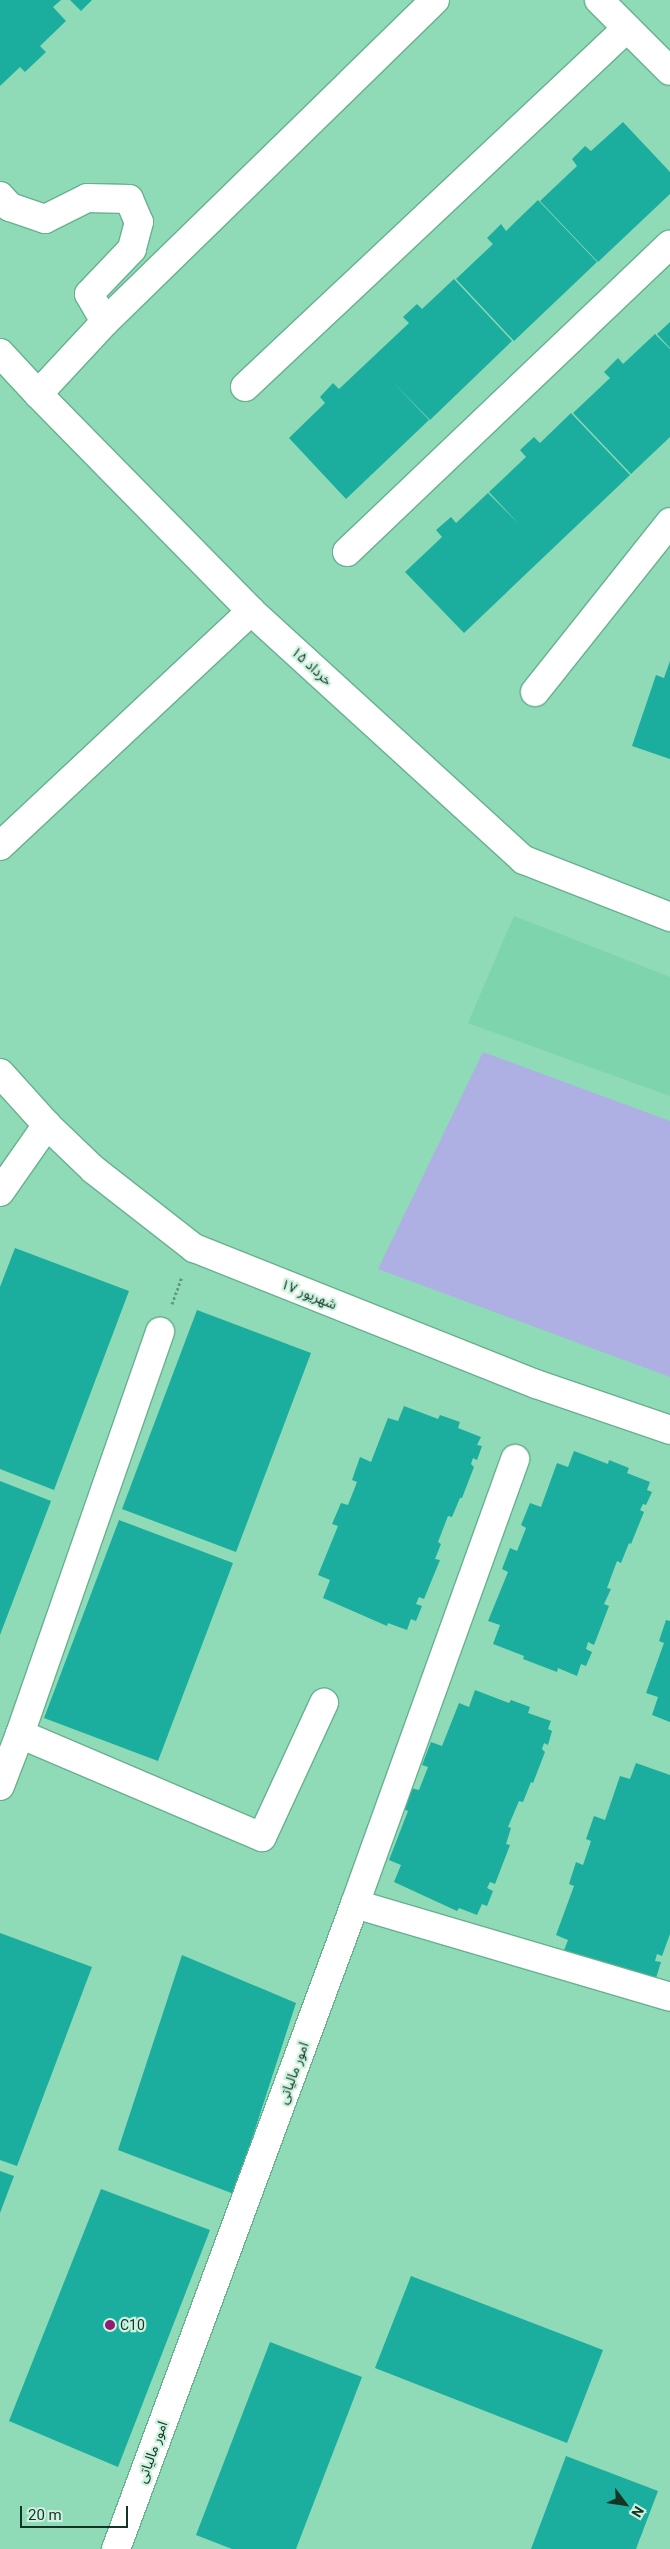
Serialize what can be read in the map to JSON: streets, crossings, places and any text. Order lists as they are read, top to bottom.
{
  "streets": {
    "street": ["۱۵ خرداد", "۱۷ شهریور", "امور مالیاتی"]
  },
  "places": ["C10"],
  "scale_bar": "20 m",
  "north": "bottom right"
}
